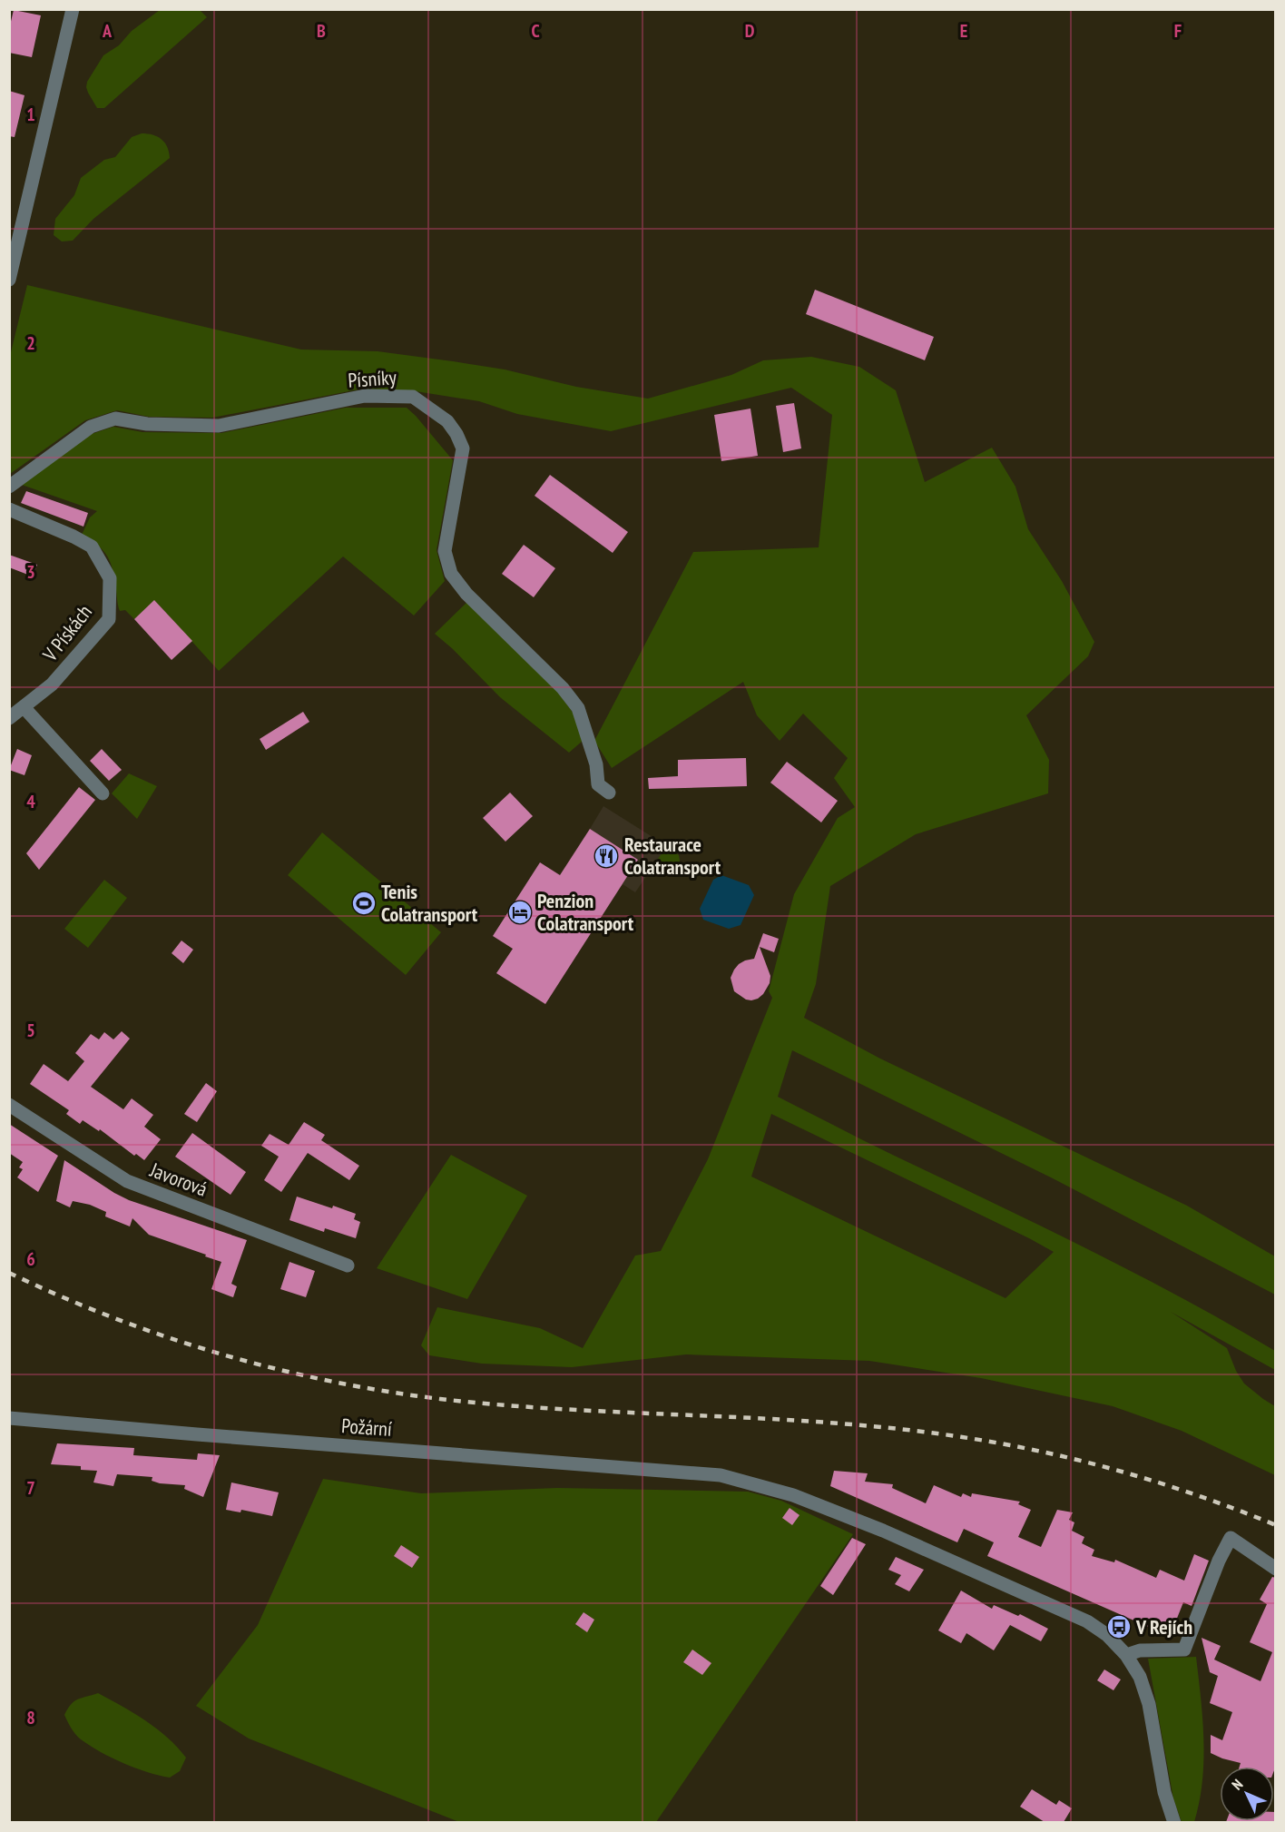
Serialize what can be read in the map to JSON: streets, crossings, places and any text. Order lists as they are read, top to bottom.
{
  "streets": {
    "street": [
      "Písníky",
      "V Pískách",
      "Javorová",
      "Požární"
    ]
  },
  "places": {
    "restaurant": ["Restaurace Colatransport"],
    "sports": ["Tenis Colatransport"],
    "hotel": ["Penzion Colatransport"],
    "bus stop": ["V Rejích"]
  },
  "north": "top left",
  "grid": {
    "columns": [
      "A",
      "B",
      "C",
      "D",
      "E",
      "F"
    ],
    "rows": [
      "1",
      "2",
      "3",
      "4",
      "5",
      "6",
      "7",
      "8"
    ]
  }
}
